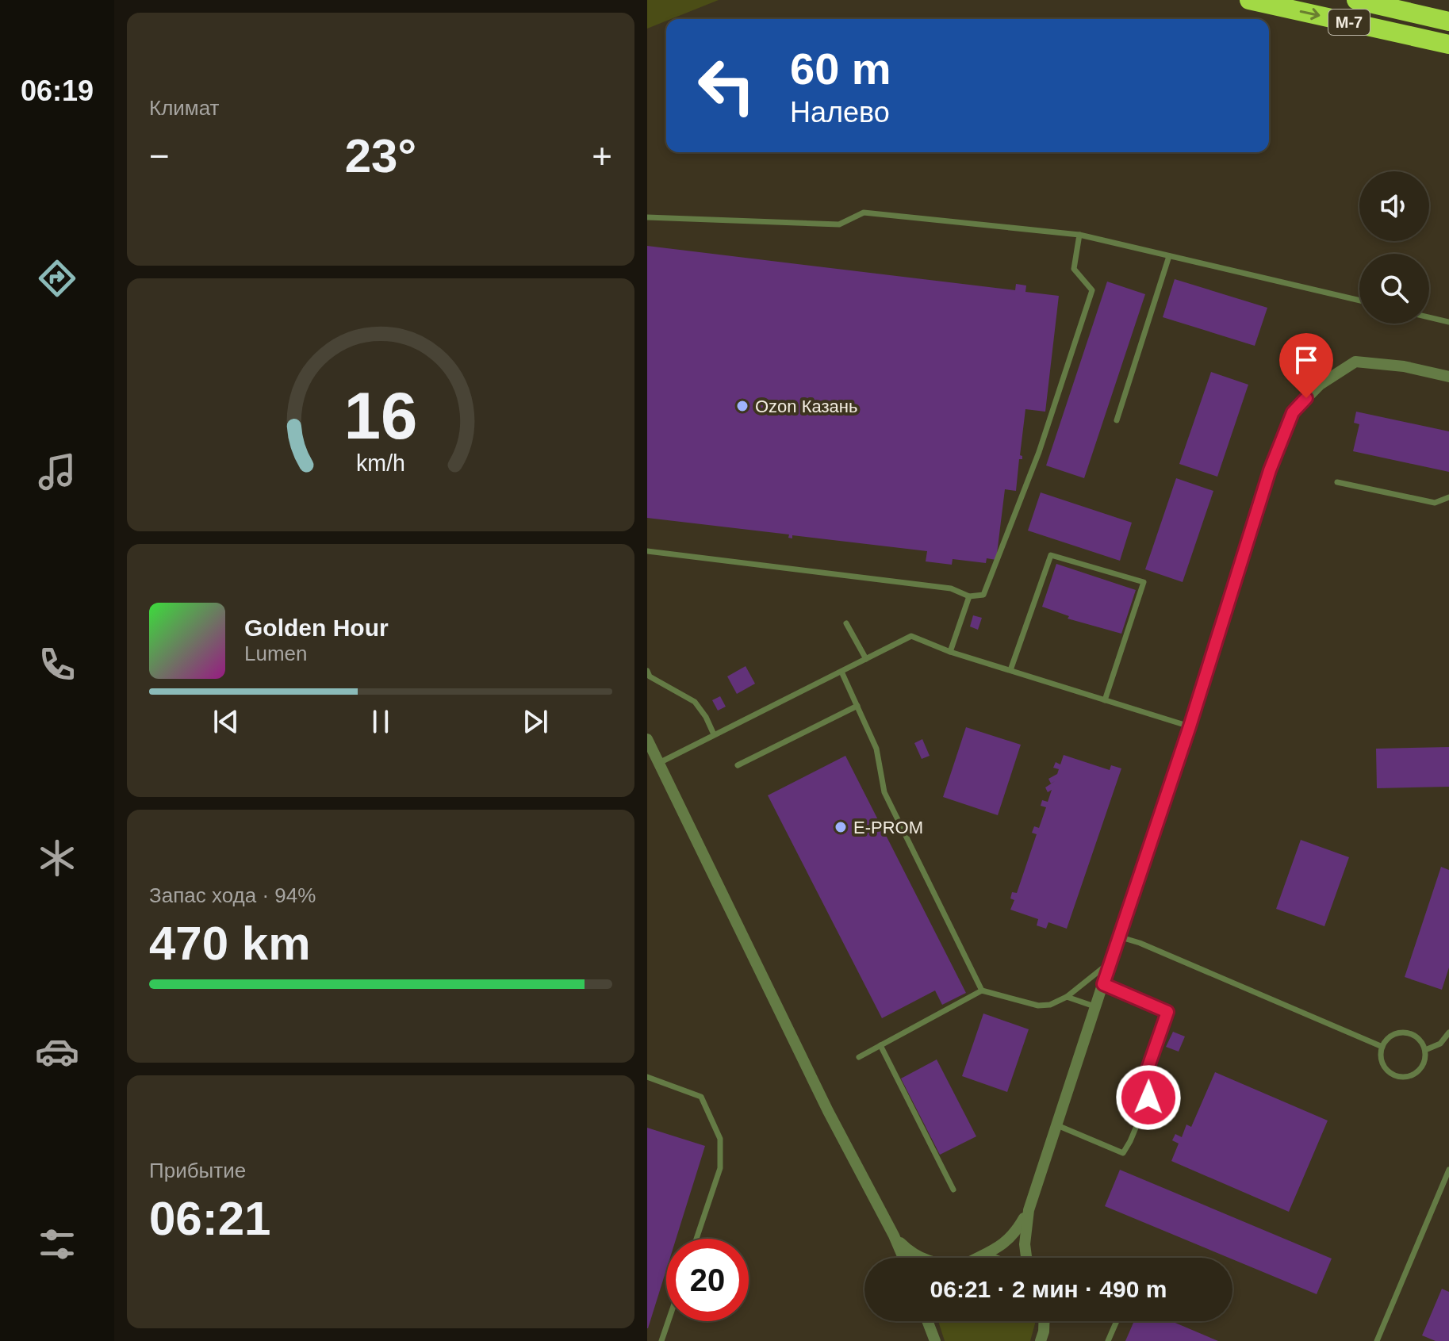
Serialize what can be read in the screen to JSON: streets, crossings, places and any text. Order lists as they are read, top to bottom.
{
  "streets": {
    "highway": ["М-7"]
  },
  "places": ["Ozon Казань", "E-PROM"],
  "page": {
    "tabs": "06:19",
    "tile": [
      "Климат",
      ["Запас хода · 94%", "470 km"],
      ["Прибытие", "06:21"]
    ],
    "turn": ["60 m", "Налево"],
    "heat": ["−", "23°", "+"],
    "song": ["Golden Hour", "Lumen"],
    "limit": "20",
    "trip": "06:21 · 2 мин · 490 m",
    "gauge": ["16", "km/h"]
  }
}
